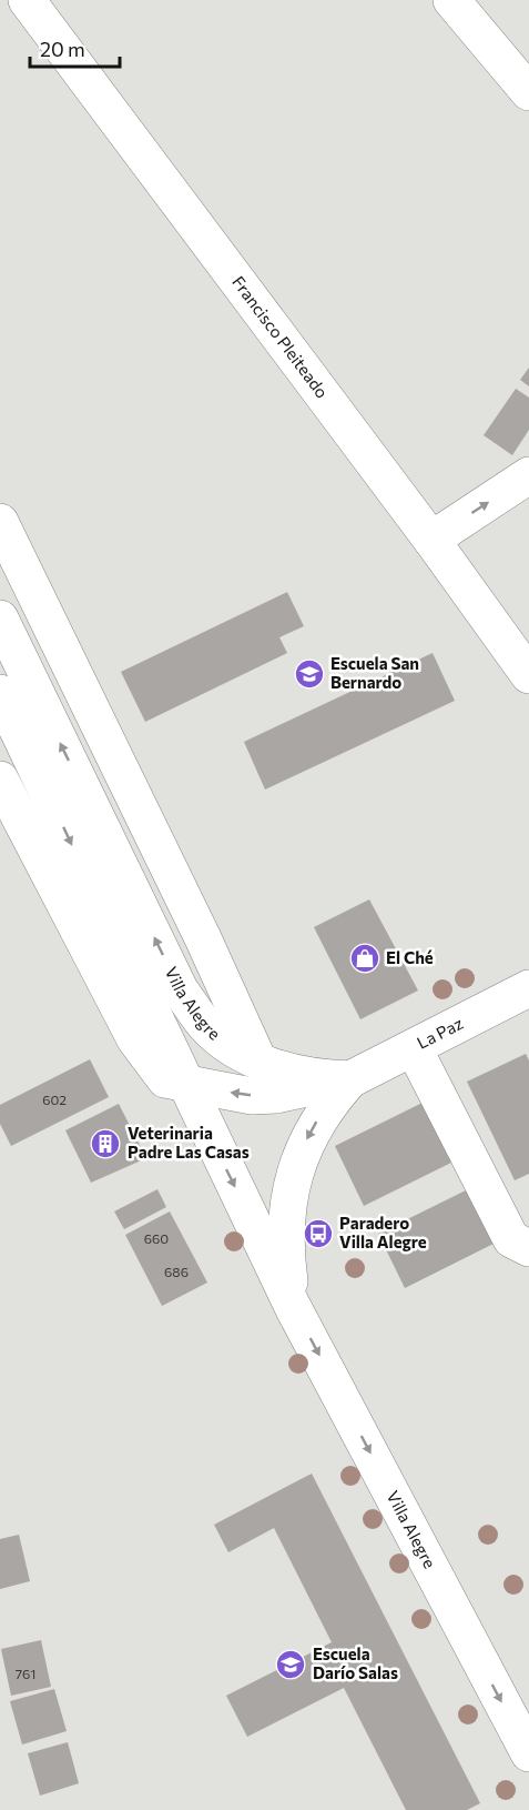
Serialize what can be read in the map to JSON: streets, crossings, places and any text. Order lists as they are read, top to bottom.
{
  "streets": {
    "main road": ["Francisco Pleiteado", "Villa Alegre", "La Paz"]
  },
  "crossings": [
    ["Villa Alegre", "La Paz"]
  ],
  "places": {
    "school or university": ["Escuela San Bernardo", "Escuela Darío Salas"],
    "shop": ["El Ché"],
    "building": ["Veterinaria Padre Las Casas"],
    "bus stop": ["Paradero Villa Alegre"]
  },
  "house_numbers": [
    "602",
    "660",
    "686",
    "761"
  ],
  "scale_bar": "20 m"
}
